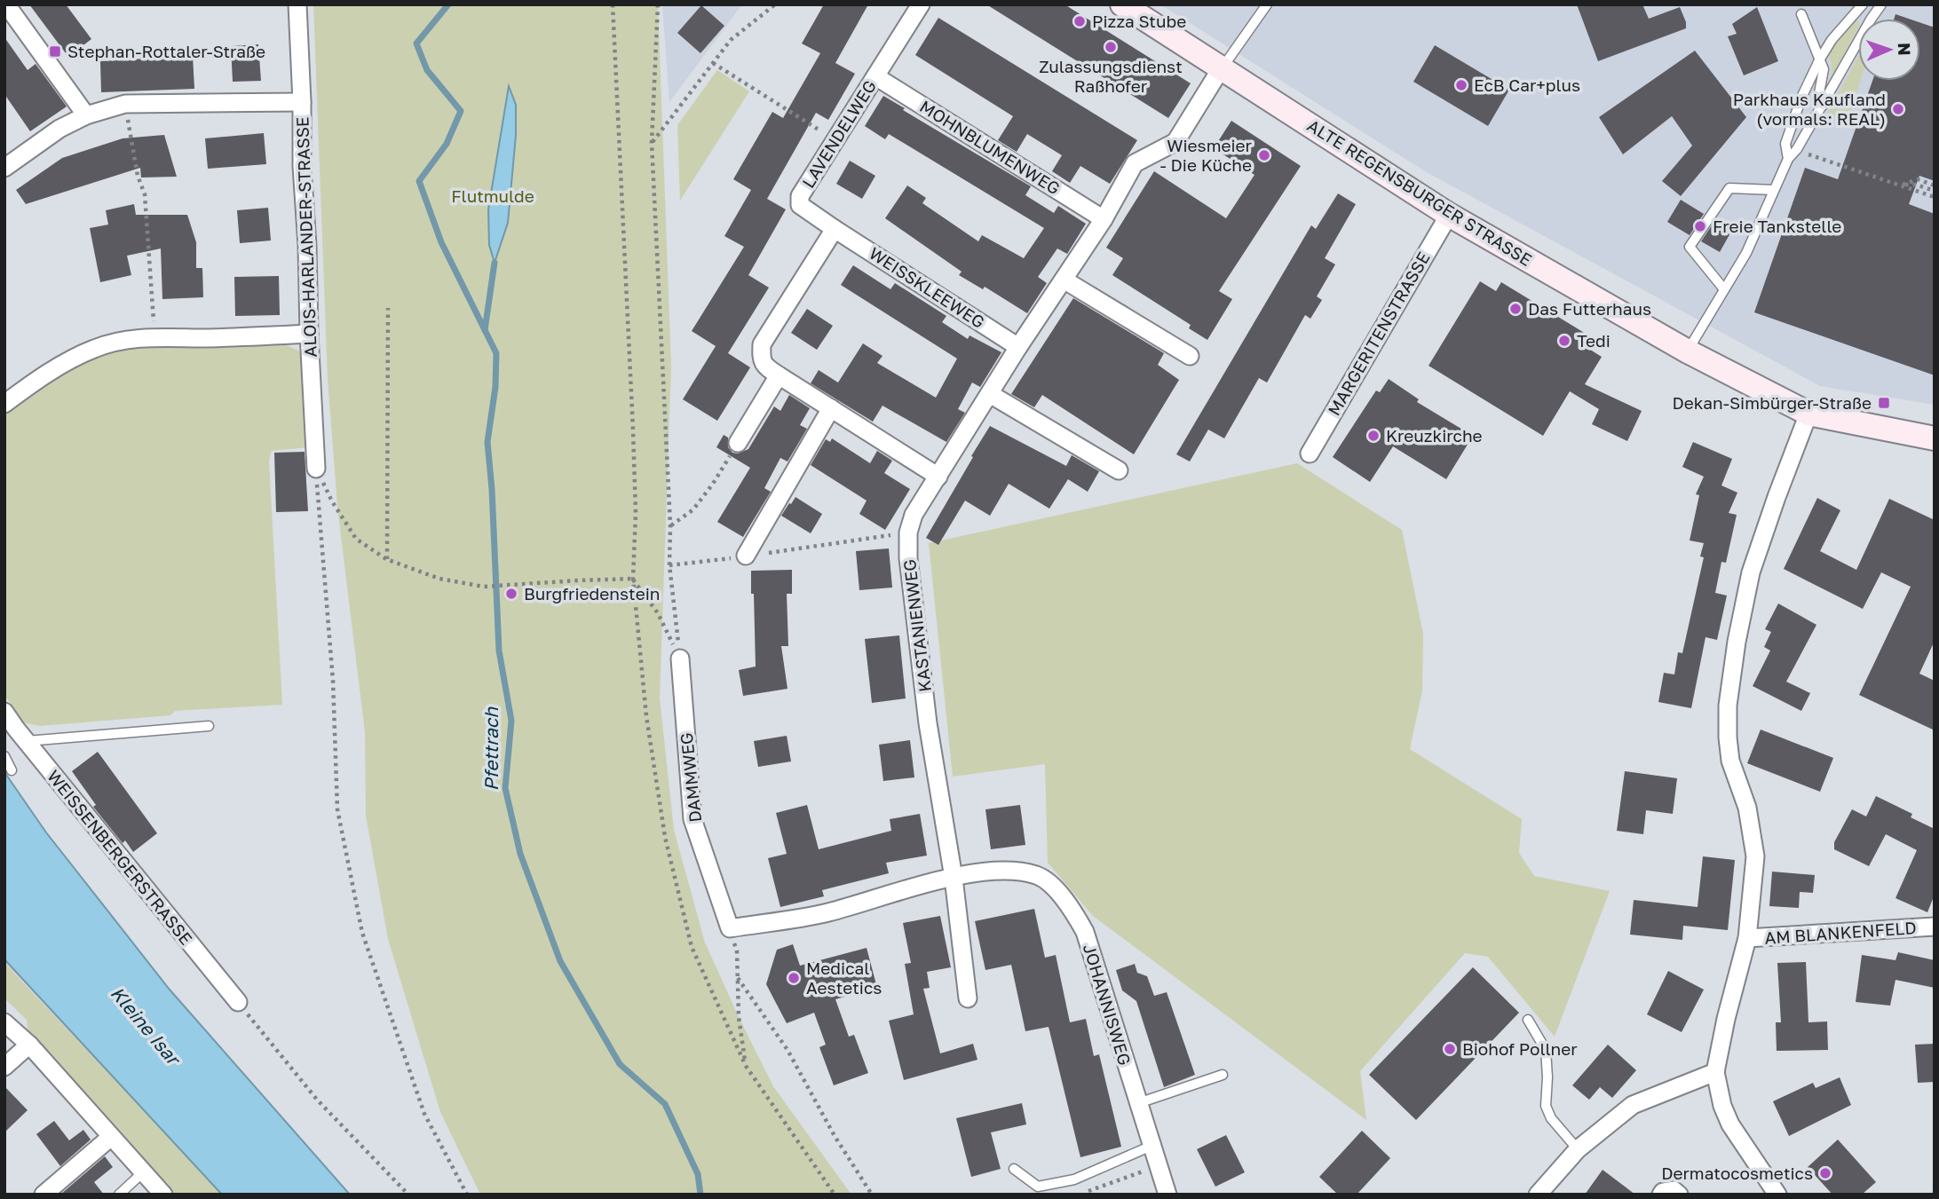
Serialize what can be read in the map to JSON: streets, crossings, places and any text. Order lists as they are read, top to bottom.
{
  "streets": {
    "street": [
      "LAVENDELWEG",
      "MOHNBLUMENWEG",
      "ALTE REGENSBURGER STRASSE",
      "ALOIS-HARLANDER-STRASSE",
      "WEISSKLEEWEG",
      "MARGERITENSTRASSE",
      "KASTANIENWEG",
      "DAMMWEG",
      "WEISSENBERGERSTRASSE",
      "AM BLANKENFELD",
      "JOHANNISWEG"
    ]
  },
  "crossings": [
    ["LAVENDELWEG", "MOHNBLUMENWEG"],
    ["LAVENDELWEG", "WEISSKLEEWEG"],
    ["MOHNBLUMENWEG", "KASTANIENWEG"],
    ["ALTE REGENSBURGER STRASSE", "MARGERITENSTRASSE"],
    ["ALTE REGENSBURGER STRASSE", "KASTANIENWEG"],
    ["WEISSKLEEWEG", "KASTANIENWEG"],
    ["KASTANIENWEG", "JOHANNISWEG"],
    ["DAMMWEG", "JOHANNISWEG"]
  ],
  "water": ["Pfettrach", "Kleine Isar"],
  "parks": ["Flutmulde"],
  "places": {
    "other": [
      "Pizza Stube",
      "Zulassungsdienst Raßhofer",
      "EcB Car+plus",
      "Parkhaus Kaufland (vormals: REAL)",
      "Wiesmeier - Die Küche",
      "Freie Tankstelle",
      "Das Futterhaus",
      "Tedi",
      "Kreuzkirche",
      "Burgfriedenstein",
      "Medical Aestetics",
      "Biohof Pollner",
      "Dermatocosmetics"
    ],
    "transit": ["Stephan-Rottaler-Straße", "Dekan-Simbürger-Straße"]
  },
  "north": "right"
}
